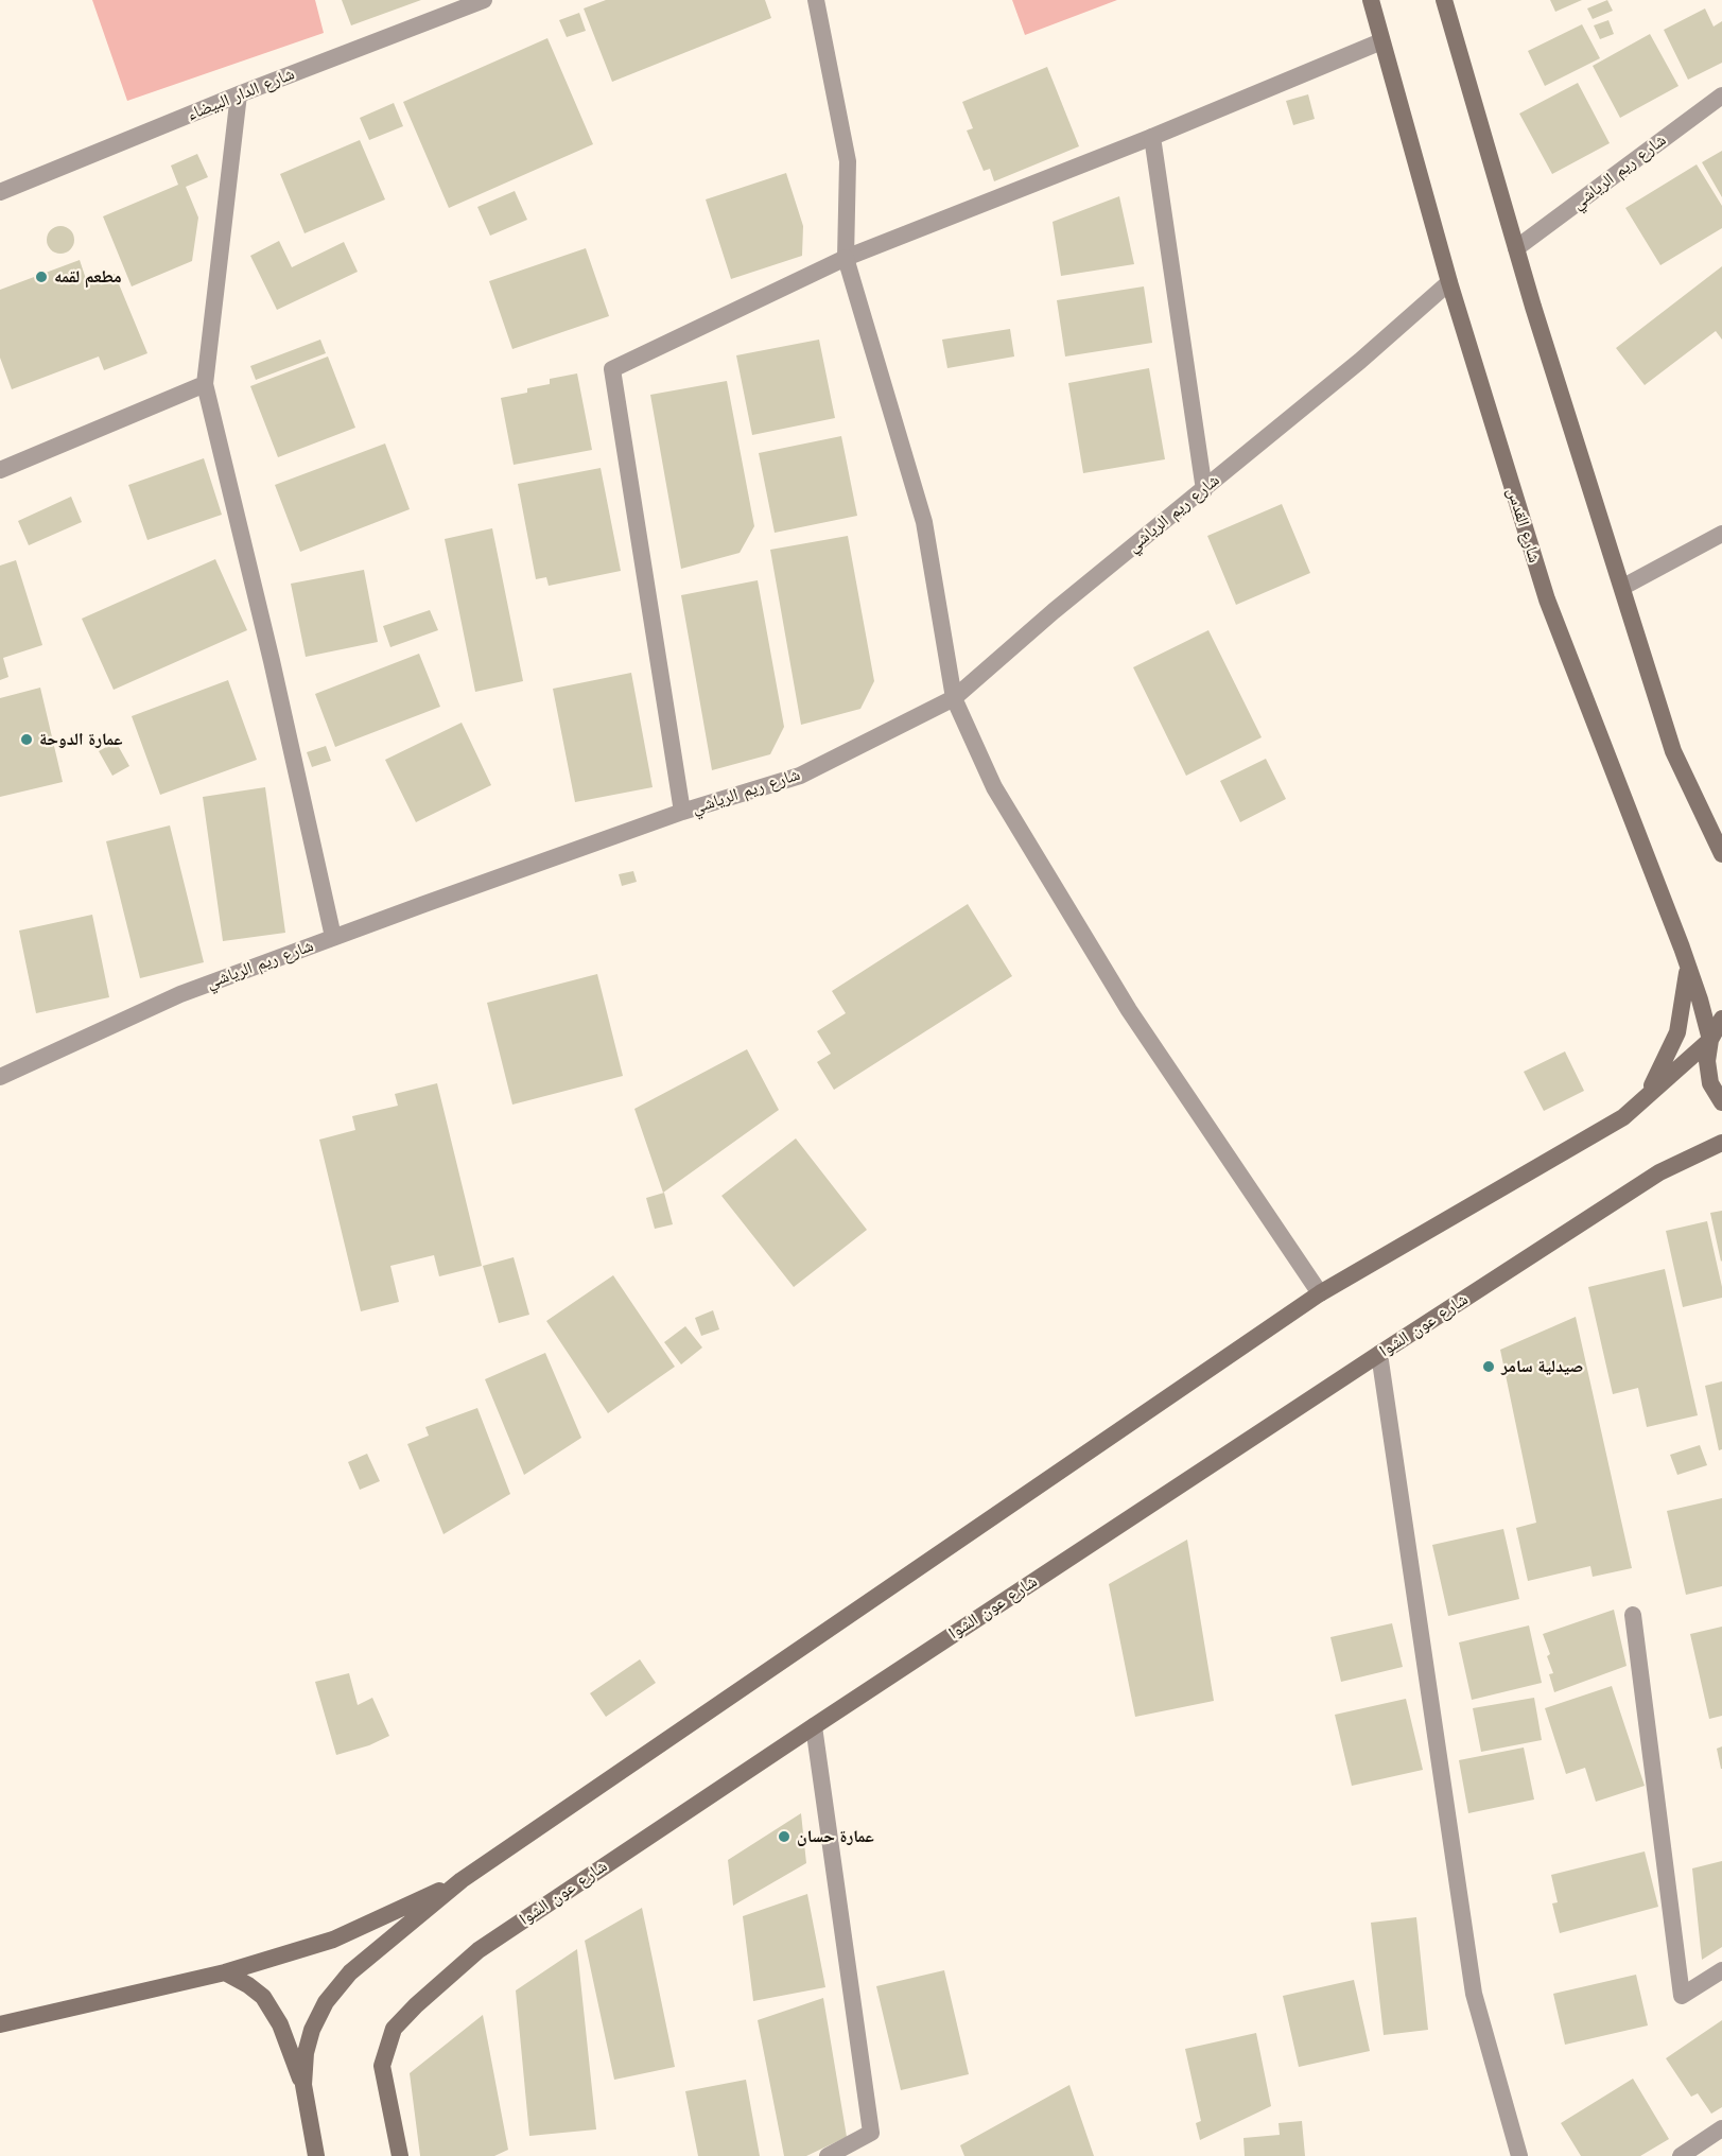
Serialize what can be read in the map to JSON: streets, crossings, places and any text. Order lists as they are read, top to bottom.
{
  "streets": {
    "main road": ["شارع القدس", "شارع عون الشوا"],
    "street": ["شارع الدار البيضاء", "شارع ريم الرياشي"]
  },
  "crossings": [
    ["شارع ريم الرياشي", "شارع القدس"]
  ],
  "places": [
    "مطعم لقمه",
    "عمارة الدوحة",
    "صيدلية سامر",
    "عمارة حسان"
  ]
}
